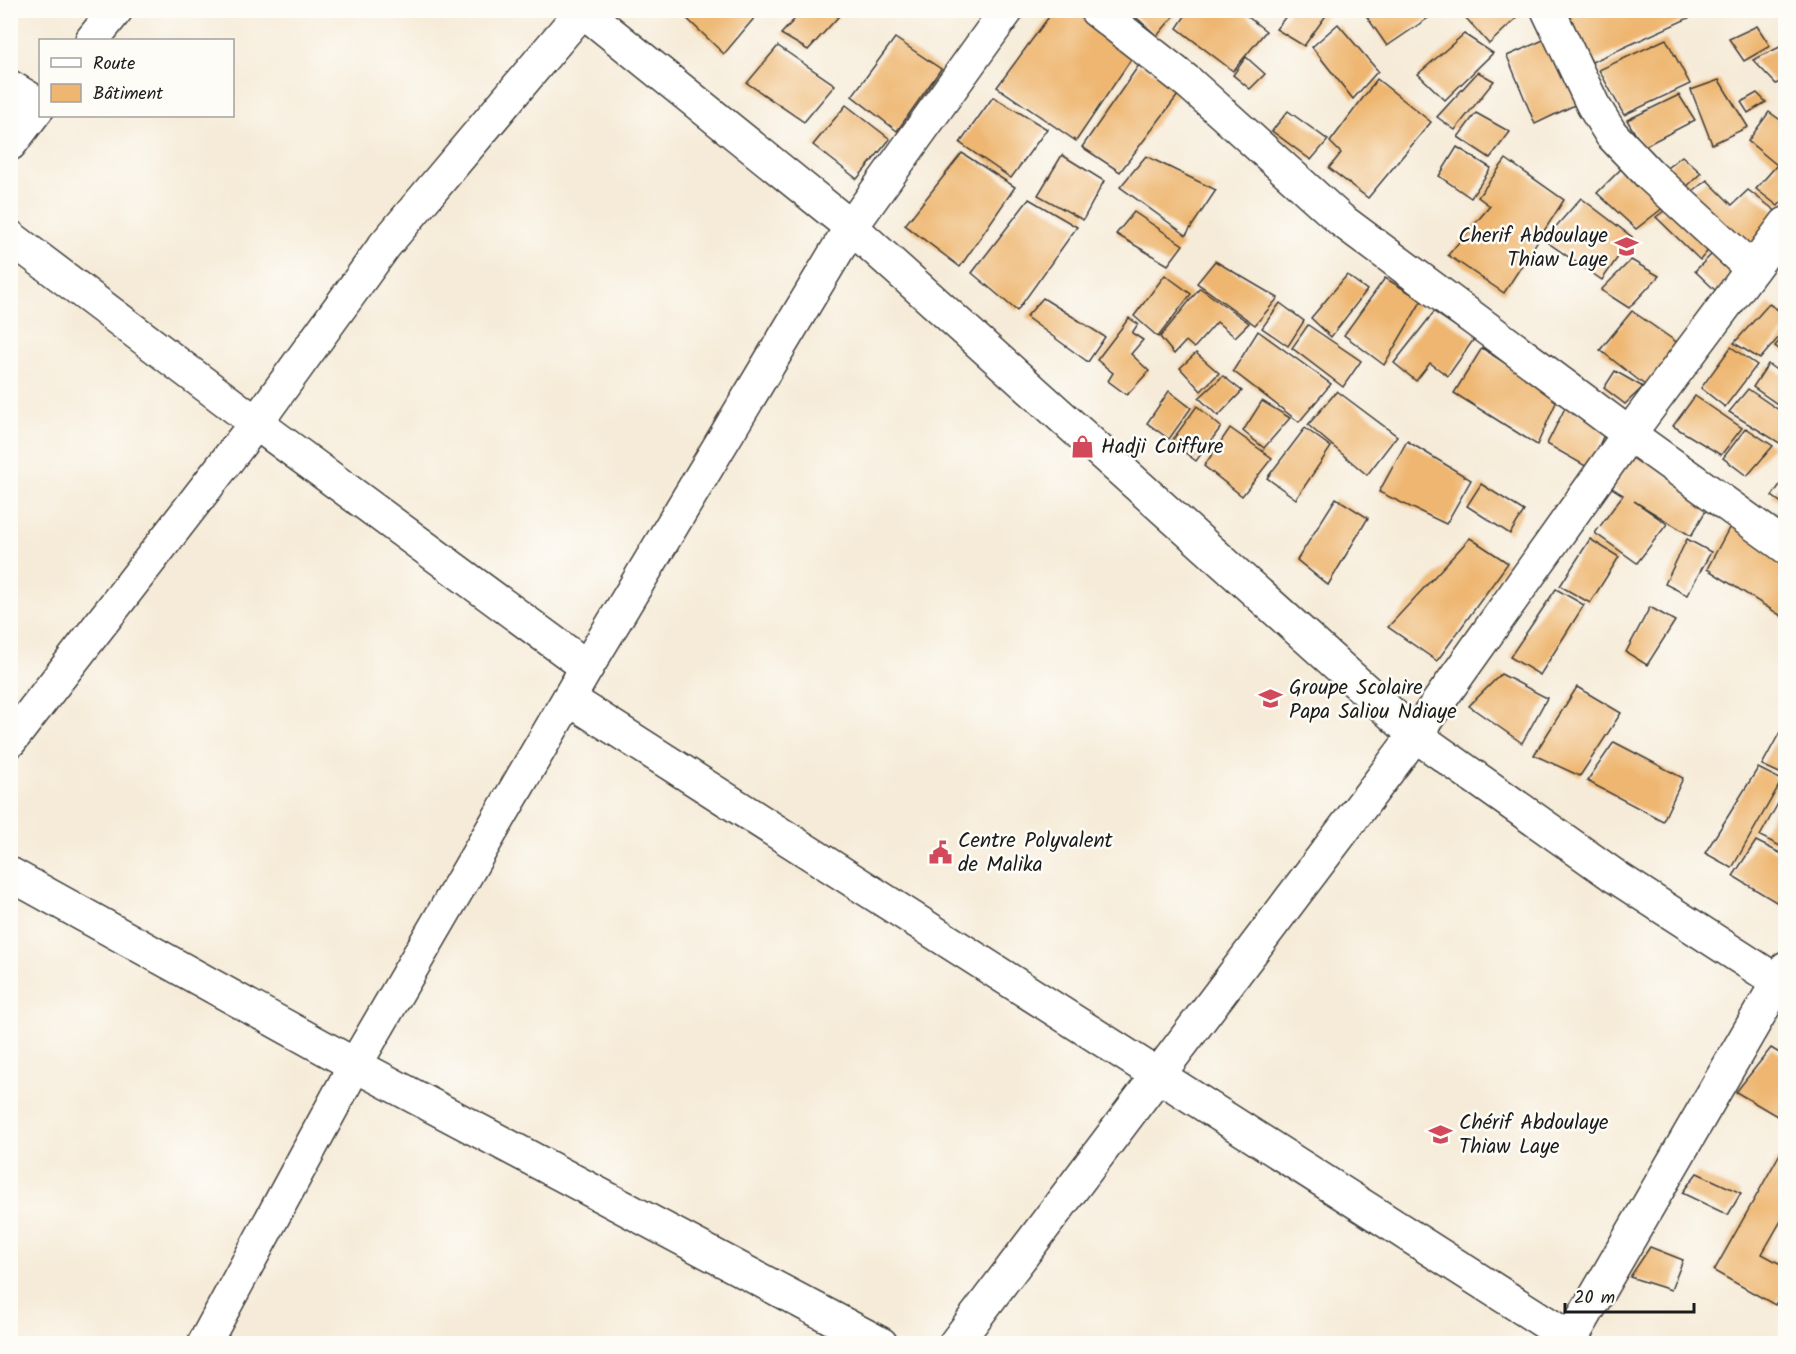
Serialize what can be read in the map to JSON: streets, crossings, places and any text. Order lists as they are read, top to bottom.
{
  "places": {
    "school or university": ["Cherif Abdoulaye Thiaw Laye", "Groupe Scolaire Papa Saliou Ndiaye", "Chérif Abdoulaye Thiaw Laye"],
    "shop": ["Hadji Coiffure"],
    "public building": ["Centre Polyvalent de Malika"]
  },
  "legend": ["Route", "Bâtiment"],
  "scale_bar": "20 m"
}
